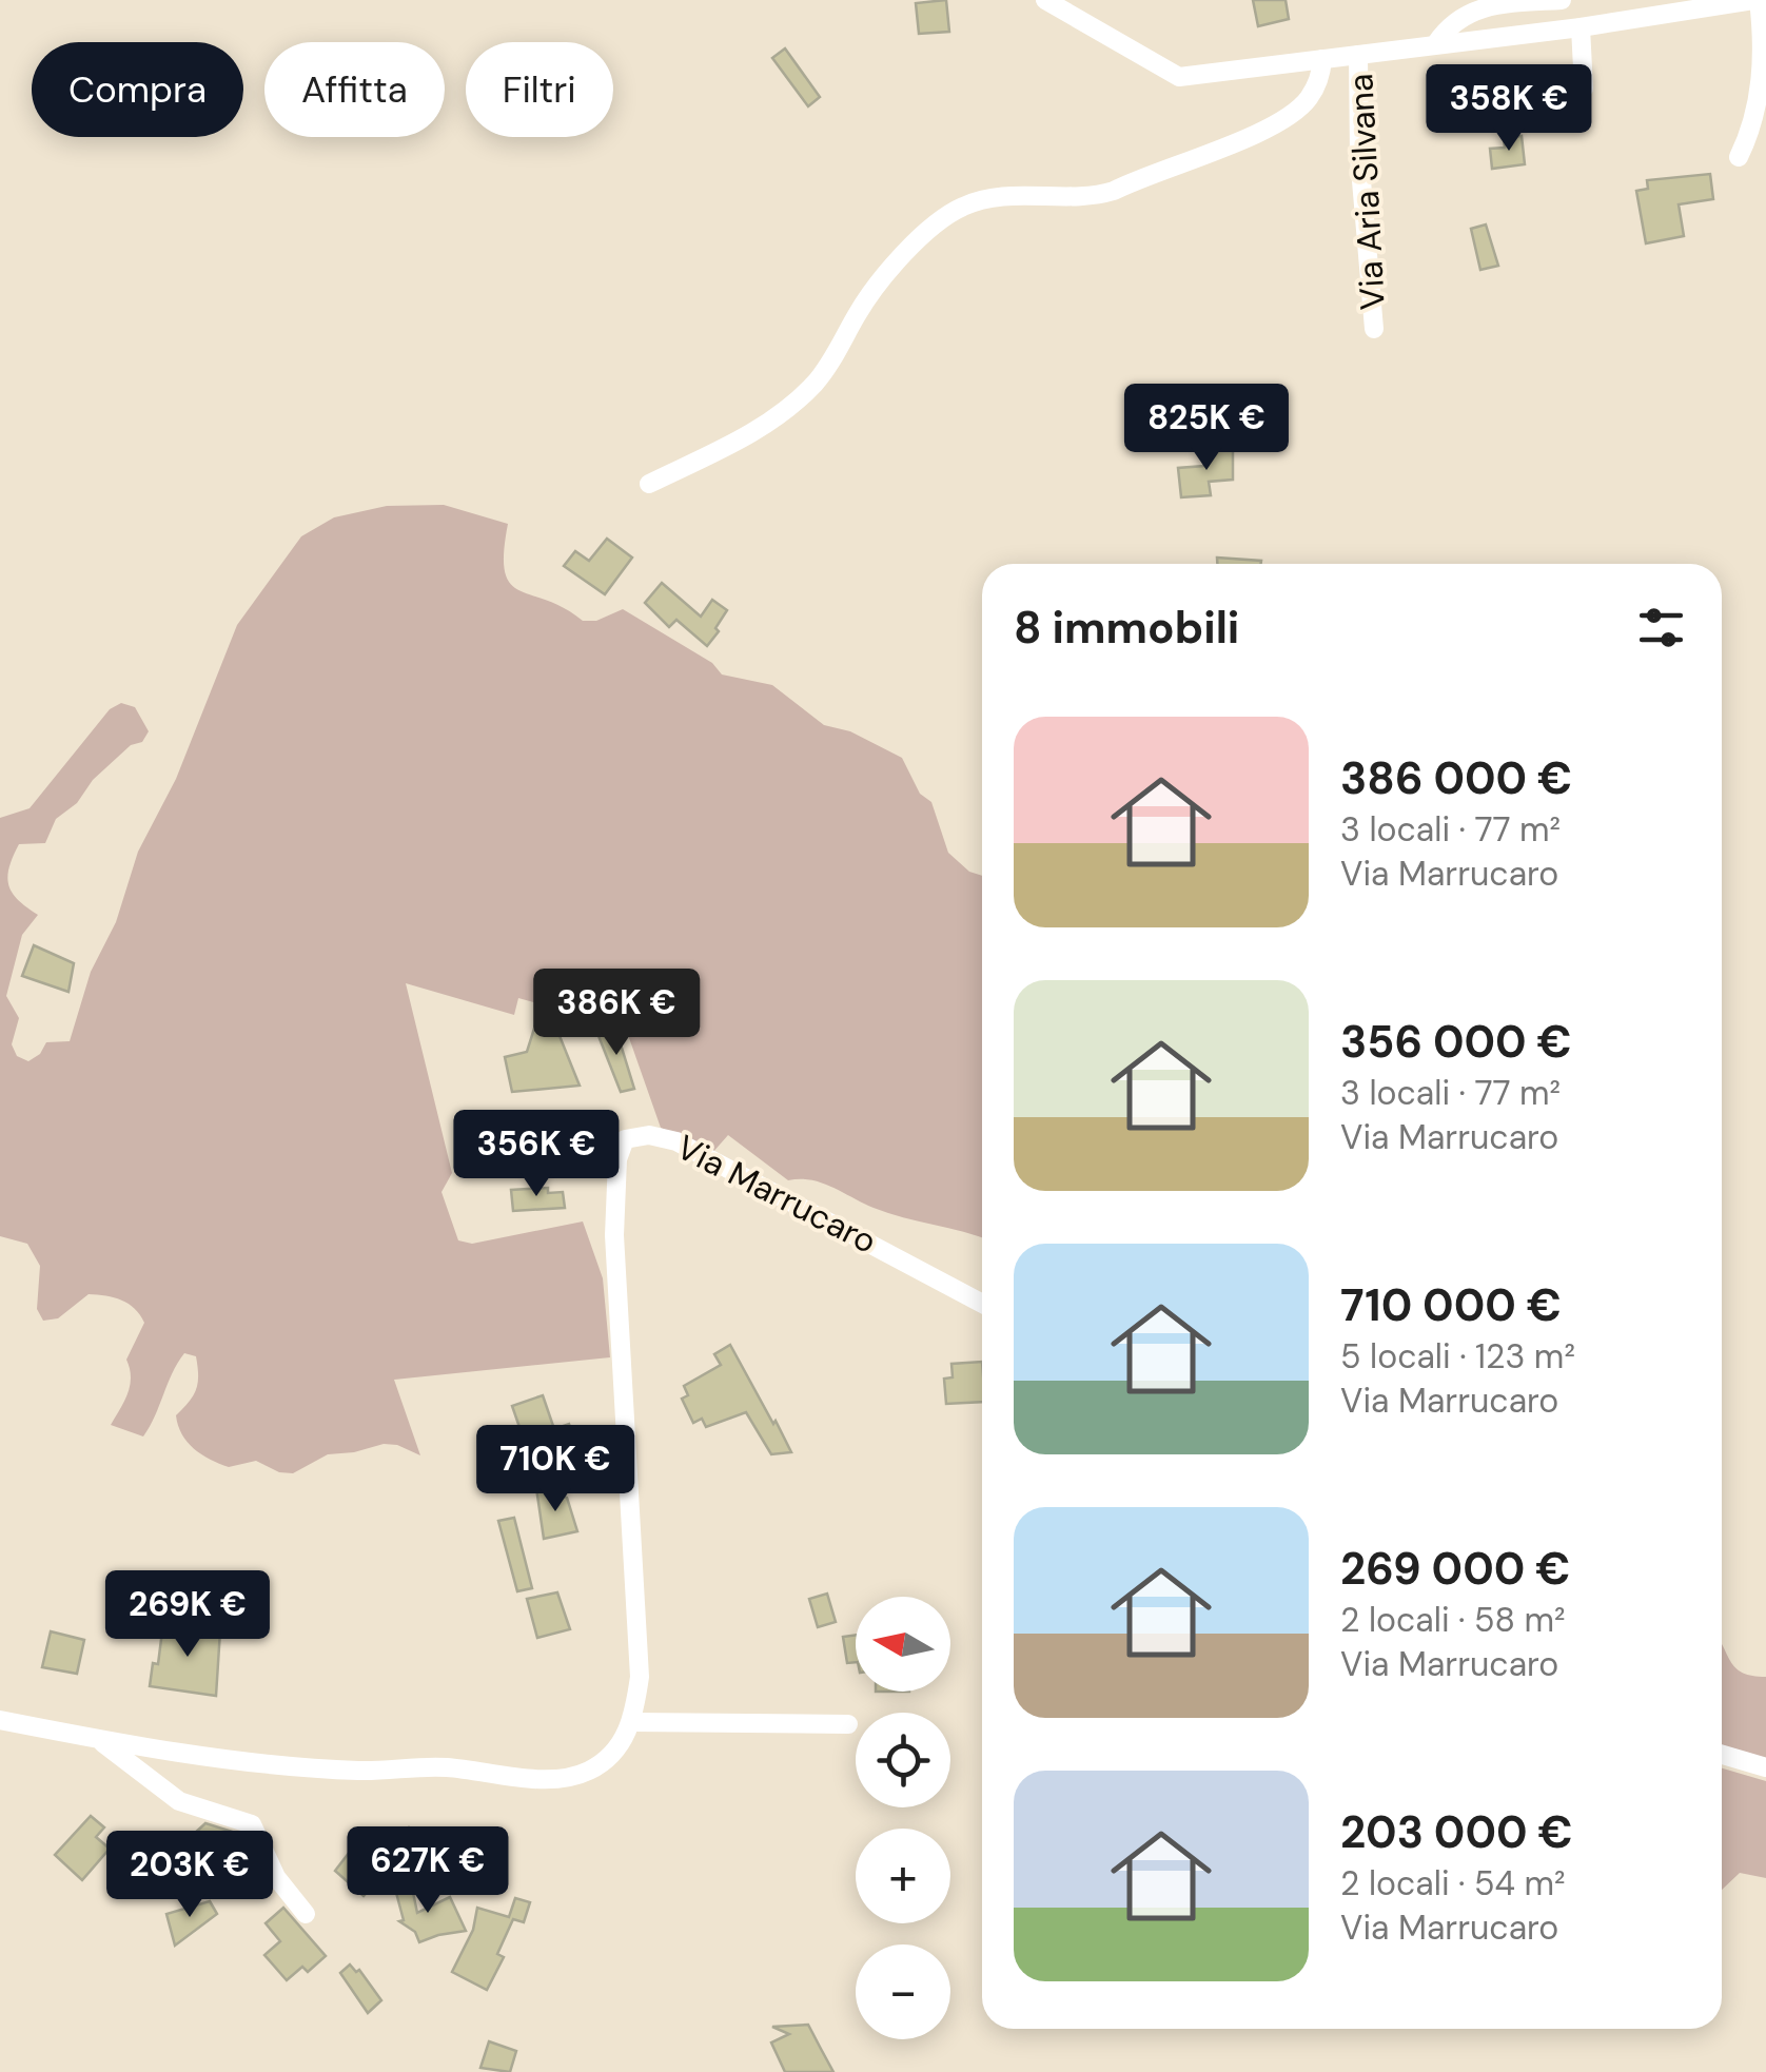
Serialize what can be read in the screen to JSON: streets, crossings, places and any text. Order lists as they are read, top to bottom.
{
  "streets": {
    "street": ["Via Aria Silvana", "Via Marrucaro"]
  },
  "north": "left",
  "page": {
    "chip": ["Compra", "Affitta", "Filtri"],
    "price": [
      "358K €",
      "825K €",
      "386K €",
      "356K €",
      "710K €",
      "269K €",
      "627K €",
      "203K €"
    ],
    "heading": "8 immobili",
    "list": [
      {
        "name": "386 000 €",
        "note": "3 locali · 77 m² · Via Marrucaro"
      },
      {
        "name": "356 000 €",
        "note": "3 locali · 77 m² · Via Marrucaro"
      },
      {
        "name": "710 000 €",
        "note": "5 locali · 123 m² · Via Marrucaro"
      },
      {
        "name": "269 000 €",
        "note": "2 locali · 58 m² · Via Marrucaro"
      },
      {
        "name": "203 000 €",
        "note": "2 locali · 54 m² · Via Marrucaro"
      }
    ],
    "map_buttons": ["+", "−"]
  }
}
